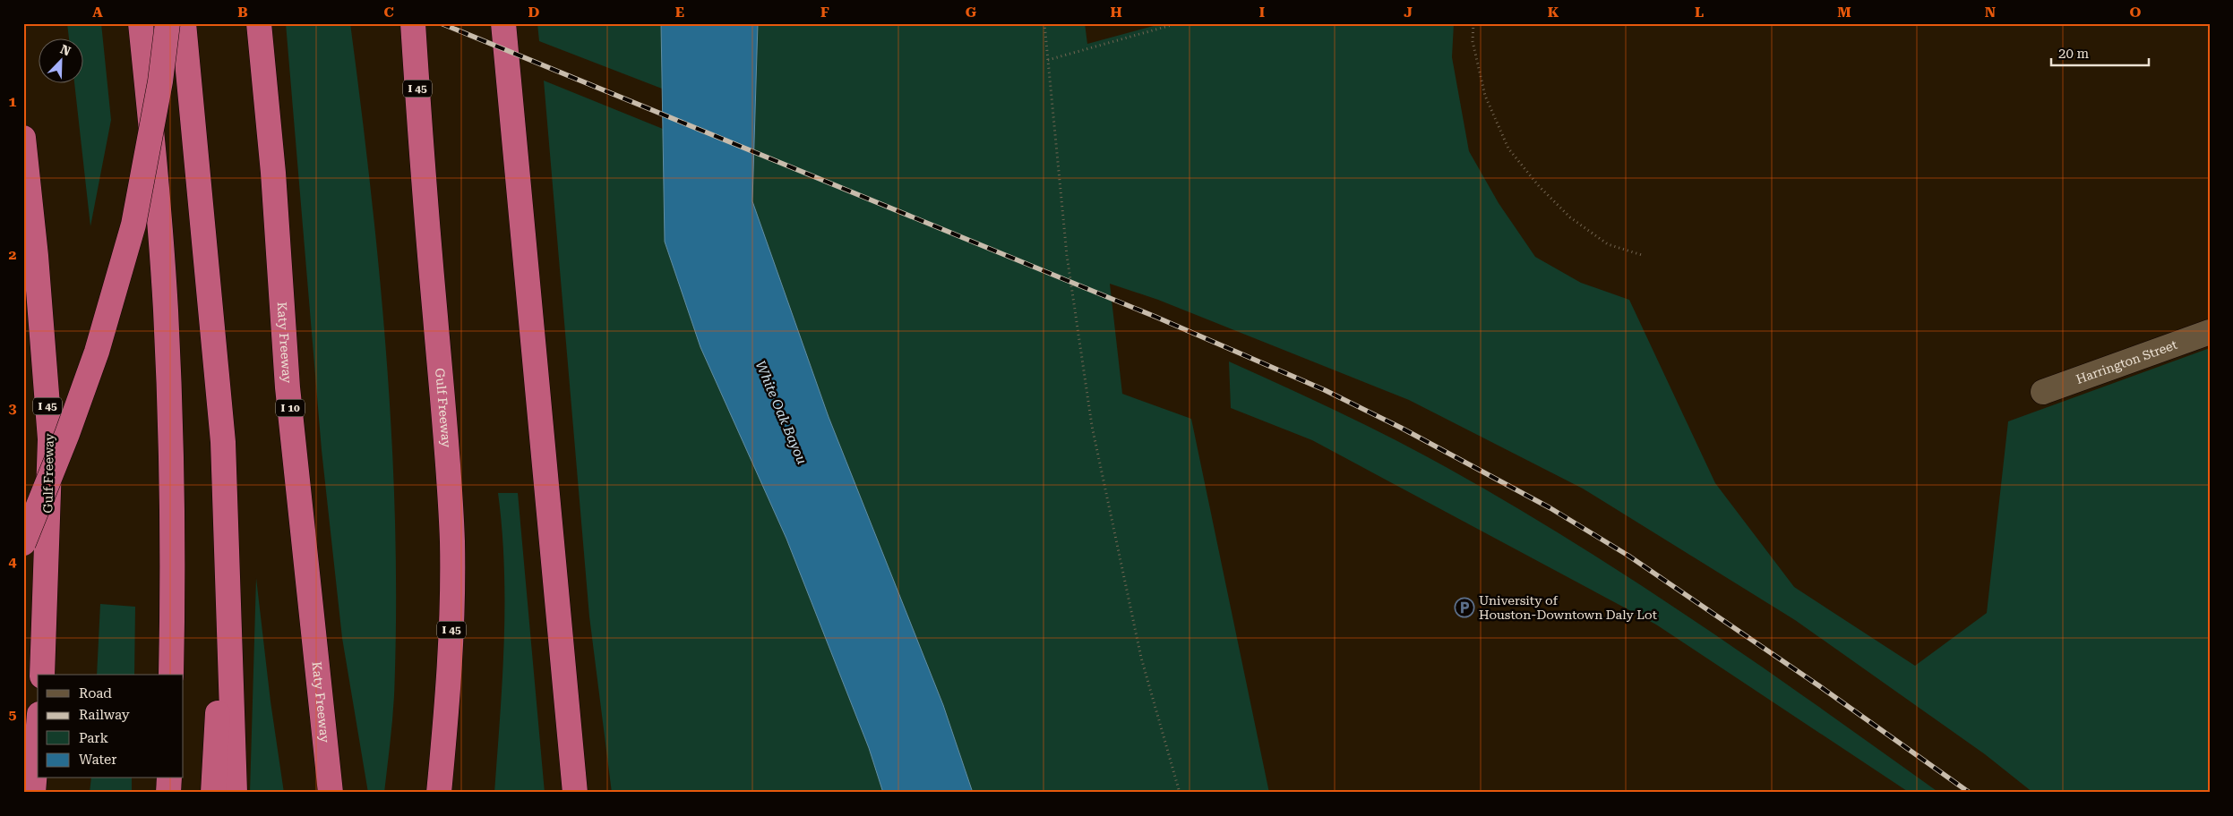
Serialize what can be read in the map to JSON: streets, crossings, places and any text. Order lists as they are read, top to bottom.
{
  "streets": {
    "highway": [
      "I 45",
      "Katy Freeway",
      "I 10",
      "Gulf Freeway"
    ],
    "street": ["Harrington Street"]
  },
  "water": ["White Oak Bayou"],
  "places": {
    "parking": ["University of Houston-Downtown Daly Lot"]
  },
  "legend": [
    "Road",
    "Railway",
    "Park",
    "Water"
  ],
  "scale_bar": "20 m",
  "north": "top right",
  "grid": {
    "columns": [
      "A",
      "B",
      "C",
      "D",
      "E",
      "F",
      "G",
      "H",
      "I",
      "J",
      "K",
      "L",
      "M",
      "N",
      "O"
    ],
    "rows": [
      "1",
      "2",
      "3",
      "4",
      "5"
    ]
  }
}
